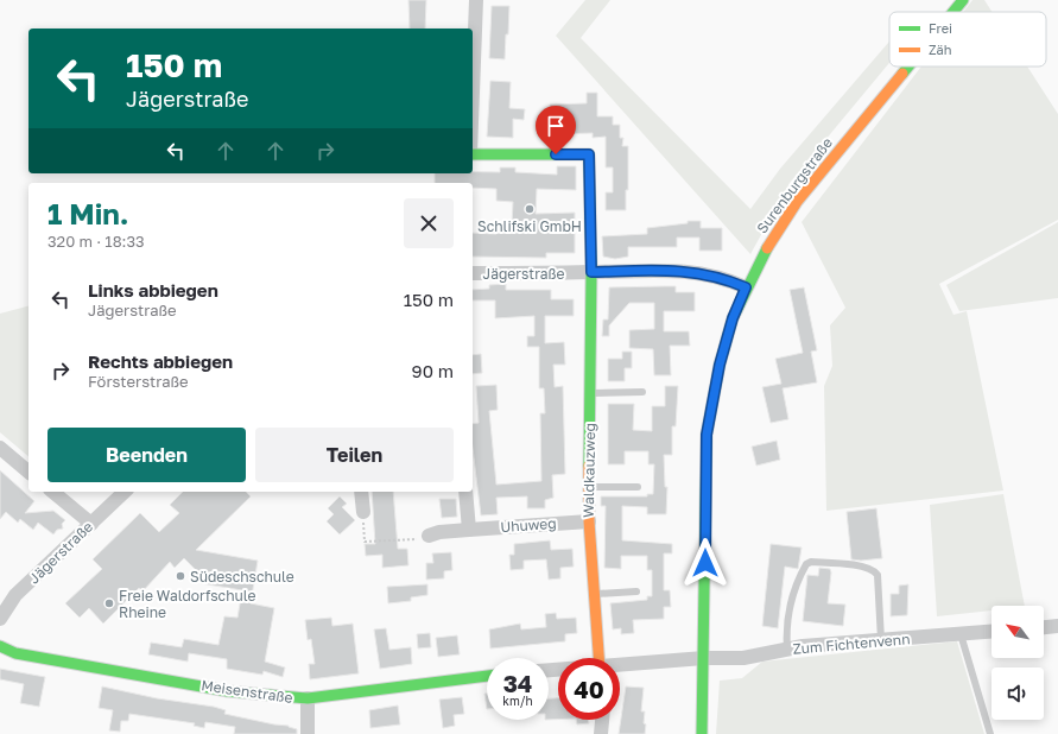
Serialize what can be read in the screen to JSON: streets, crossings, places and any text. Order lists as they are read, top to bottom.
{
  "streets": {
    "street": [
      "Surenburgstraße",
      "Jägerstraße",
      "Waldkauzweg",
      "Uhuweg",
      "Zum Fichtenvenn",
      "Meisenstraße"
    ]
  },
  "crossings": [
    ["Surenburgstraße", "Jägerstraße"],
    ["Surenburgstraße", "Zum Fichtenvenn"],
    ["Jägerstraße", "Waldkauzweg"],
    ["Waldkauzweg", "Uhuweg"]
  ],
  "places": ["Schlifski GmbH", "Südeschschule", "Freie Waldorfschule Rheine"],
  "legend": ["Frei", "Zäh"],
  "north": "top left",
  "page": {
    "turn": ["150 m", "Jägerstraße"],
    "heading": ["1 Min.", "320 m · 18:33"],
    "list": [
      {
        "name": "Links abbiegen",
        "note": "Jägerstraße",
        "value": "150 m"
      },
      {
        "name": "Rechts abbiegen",
        "note": "Försterstraße",
        "value": "90 m"
      }
    ],
    "buttons": ["Beenden", "Teilen"],
    "speed": "34 km/h",
    "limit": "40"
  }
}
